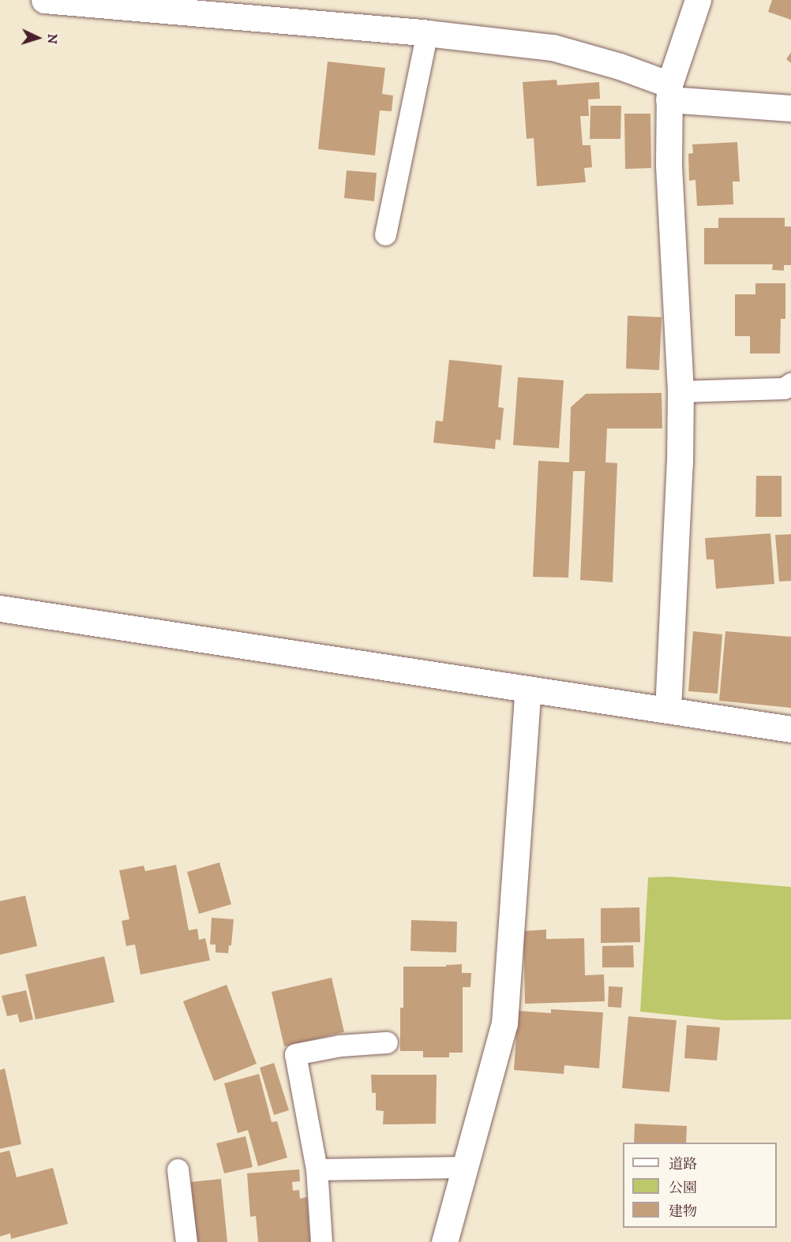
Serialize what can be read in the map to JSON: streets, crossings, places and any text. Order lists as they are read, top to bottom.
{
  "legend": ["道路", "公園", "建物"],
  "north": "right"
}
